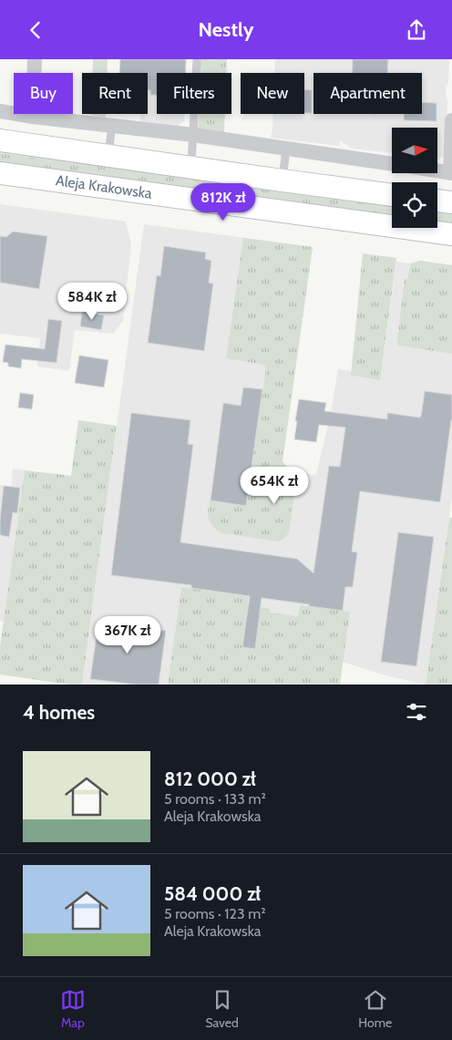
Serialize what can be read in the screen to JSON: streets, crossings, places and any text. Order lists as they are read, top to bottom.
{
  "streets": {
    "main road": ["Aleja Krakowska"]
  },
  "north": "right",
  "page": {
    "header": "Nestly",
    "chip": [
      "Buy",
      "Rent",
      "Filters",
      "New",
      "Apartment"
    ],
    "price": [
      "812K zł",
      "584K zł",
      "654K zł",
      "367K zł"
    ],
    "heading": "4 homes",
    "list": [
      {
        "name": "812 000 zł",
        "note": "5 rooms · 133 m² · Aleja Krakowska"
      },
      {
        "name": "584 000 zł",
        "note": "5 rooms · 123 m² · Aleja Krakowska"
      }
    ],
    "tabs": ["Map", "Saved", "Home"]
  }
}
